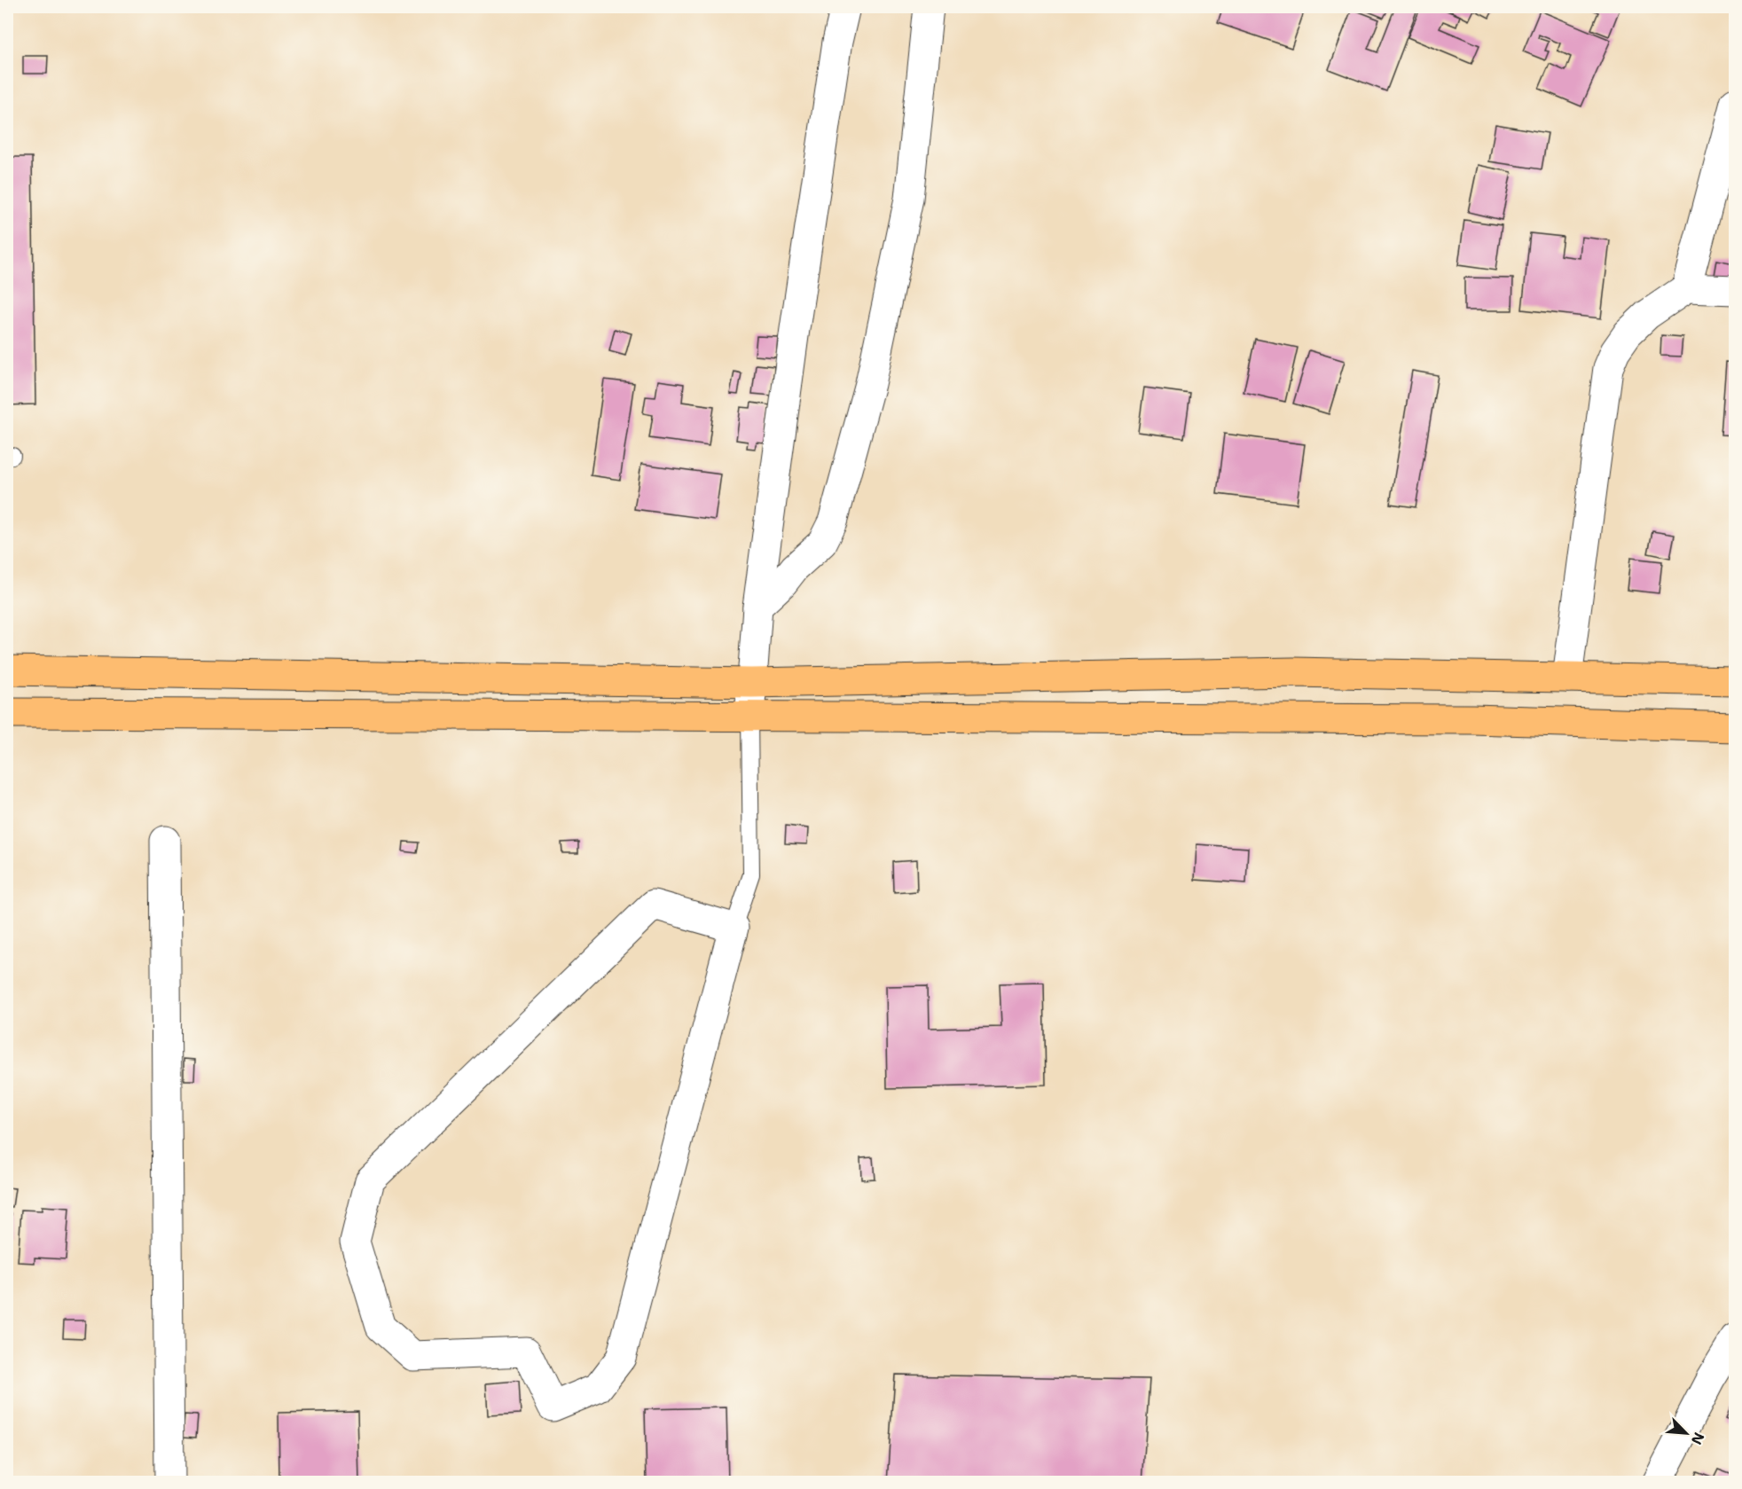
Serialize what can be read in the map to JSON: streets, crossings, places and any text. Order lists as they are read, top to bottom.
{
  "north": "bottom right"
}
